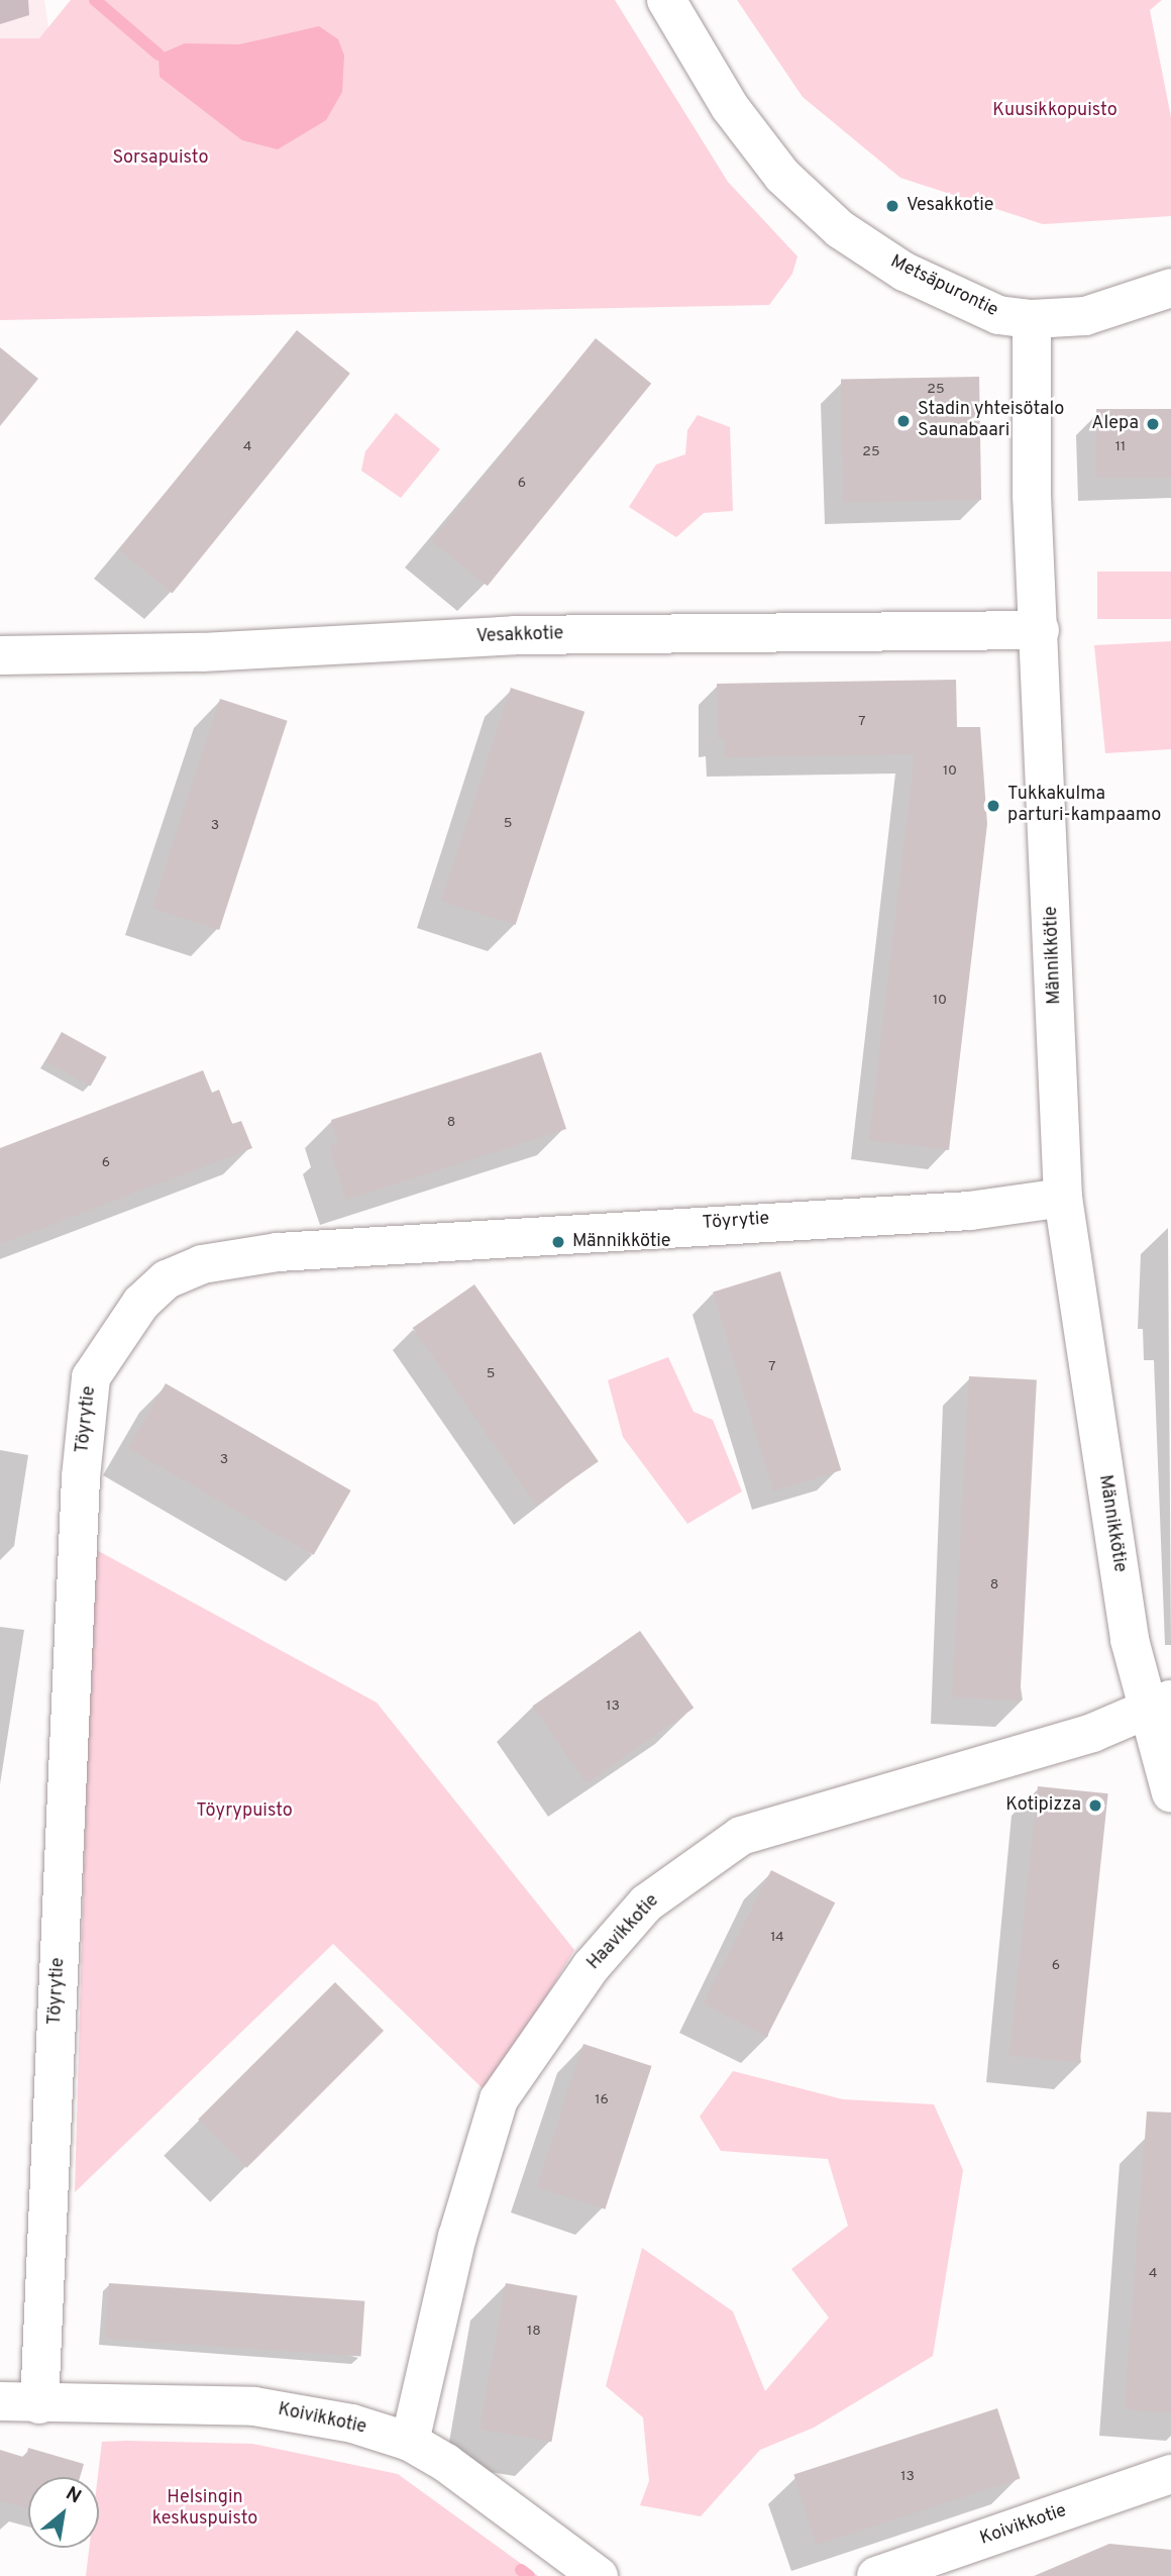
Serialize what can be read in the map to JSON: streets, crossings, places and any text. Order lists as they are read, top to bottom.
{
  "streets": {
    "street": [
      "Metsäpurontie",
      "Vesakkotie",
      "Männikkötie",
      "Töyrytie",
      "Haavikkotie",
      "Koivikkotie"
    ]
  },
  "crossings": [
    ["Metsäpurontie", "Männikkötie"],
    ["Vesakkotie", "Männikkötie"],
    ["Männikkötie", "Töyrytie"],
    ["Männikkötie", "Haavikkotie"],
    ["Töyrytie", "Koivikkotie"],
    ["Haavikkotie", "Koivikkotie"]
  ],
  "parks": [
    "Kuusikkopuisto",
    "Sorsapuisto",
    "Töyrypuisto",
    "Helsingin keskuspuisto"
  ],
  "places": [
    "Vesakkotie",
    "Stadin yhteisötalo Saunabaari",
    "Alepa",
    "Tukkakulma parturi-kampaamo",
    "Männikkötie",
    "Kotipizza"
  ],
  "house_numbers": [
    "25",
    "4",
    "11",
    "25",
    "6",
    "7",
    "10",
    "5",
    "3",
    "10",
    "8",
    "6",
    "7",
    "5",
    "3",
    "8",
    "13",
    "14",
    "6",
    "16",
    "4",
    "18",
    "13"
  ],
  "north": "top right"
}
